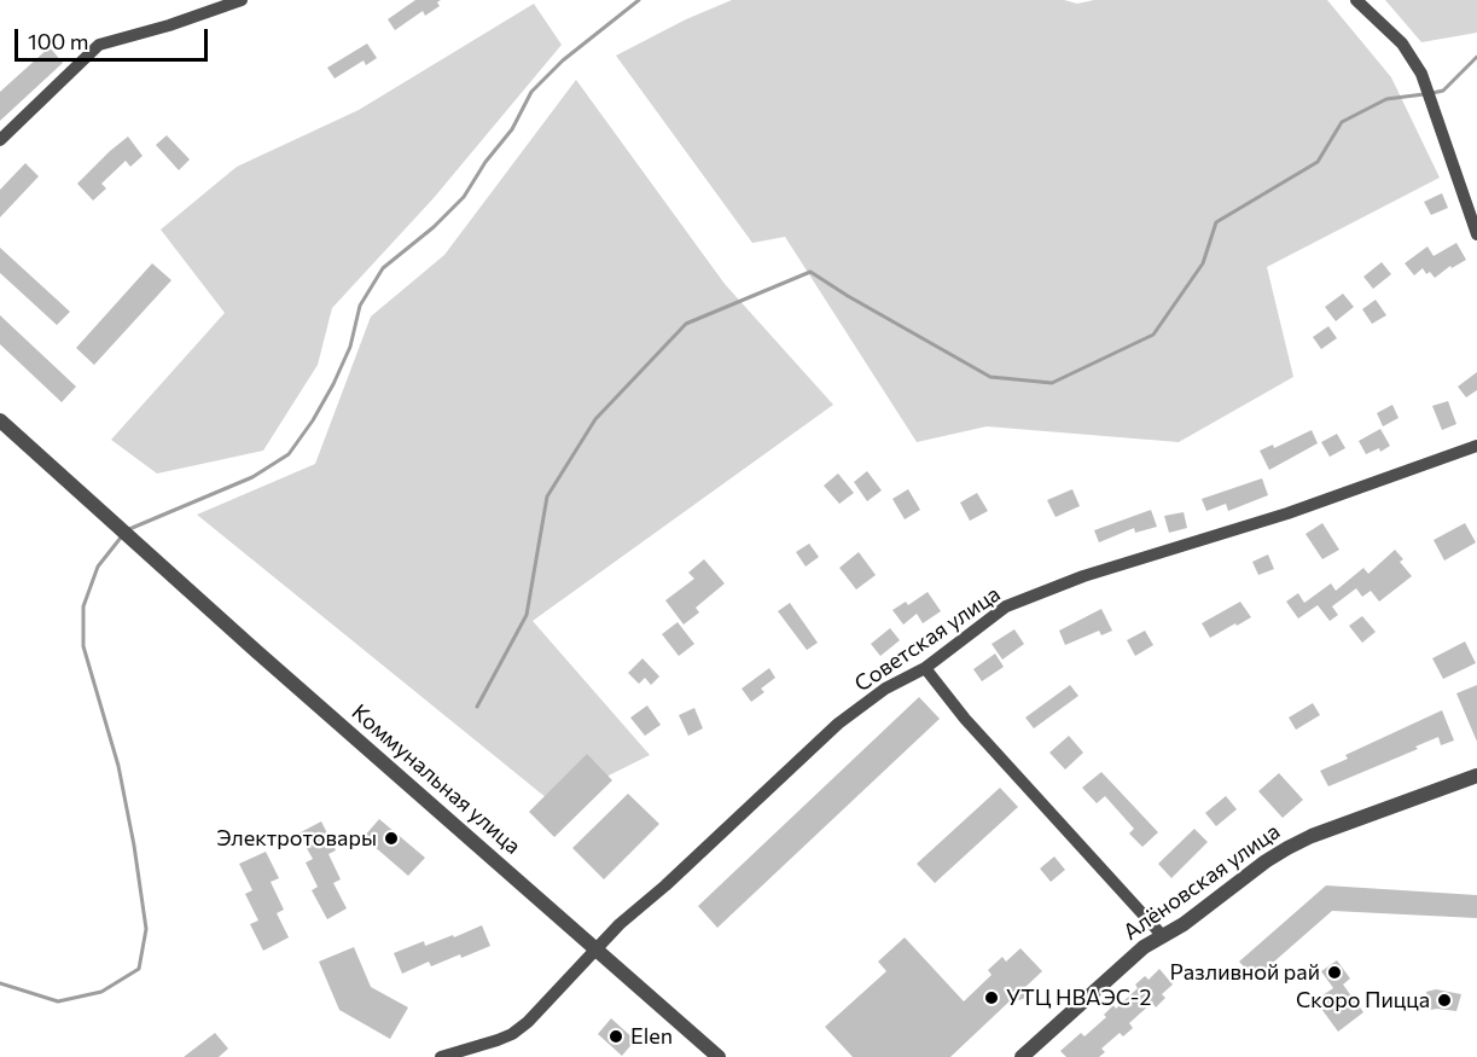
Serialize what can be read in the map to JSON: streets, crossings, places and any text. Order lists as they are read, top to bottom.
{
  "streets": {
    "street": ["Советская улица", "Коммунальная улица", "Алёновская улица"]
  },
  "crossings": [
    ["Советская улица", "Коммунальная улица"]
  ],
  "places": [
    "Электротовары",
    "Разливной рай",
    "УТЦ НВАЭС-2",
    "Скоро Пицца",
    "Elen"
  ],
  "scale_bar": "100 m"
}
